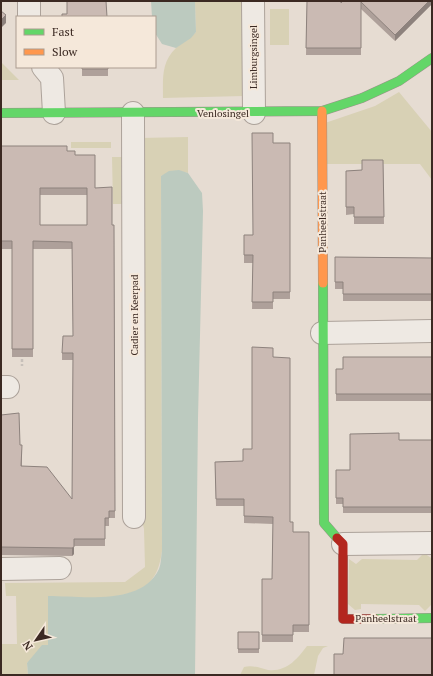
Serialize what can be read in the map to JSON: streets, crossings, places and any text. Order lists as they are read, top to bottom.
{
  "streets": {
    "street": [
      "Limburgsingel",
      "Venlosingel",
      "Panheelstraat",
      "Cadier en Keerpad"
    ]
  },
  "crossings": [
    ["Limburgsingel", "Venlosingel"],
    ["Venlosingel", "Panheelstraat"],
    ["Venlosingel", "Cadier en Keerpad"]
  ],
  "legend": ["Fast", "Slow"],
  "north": "bottom left"
}
